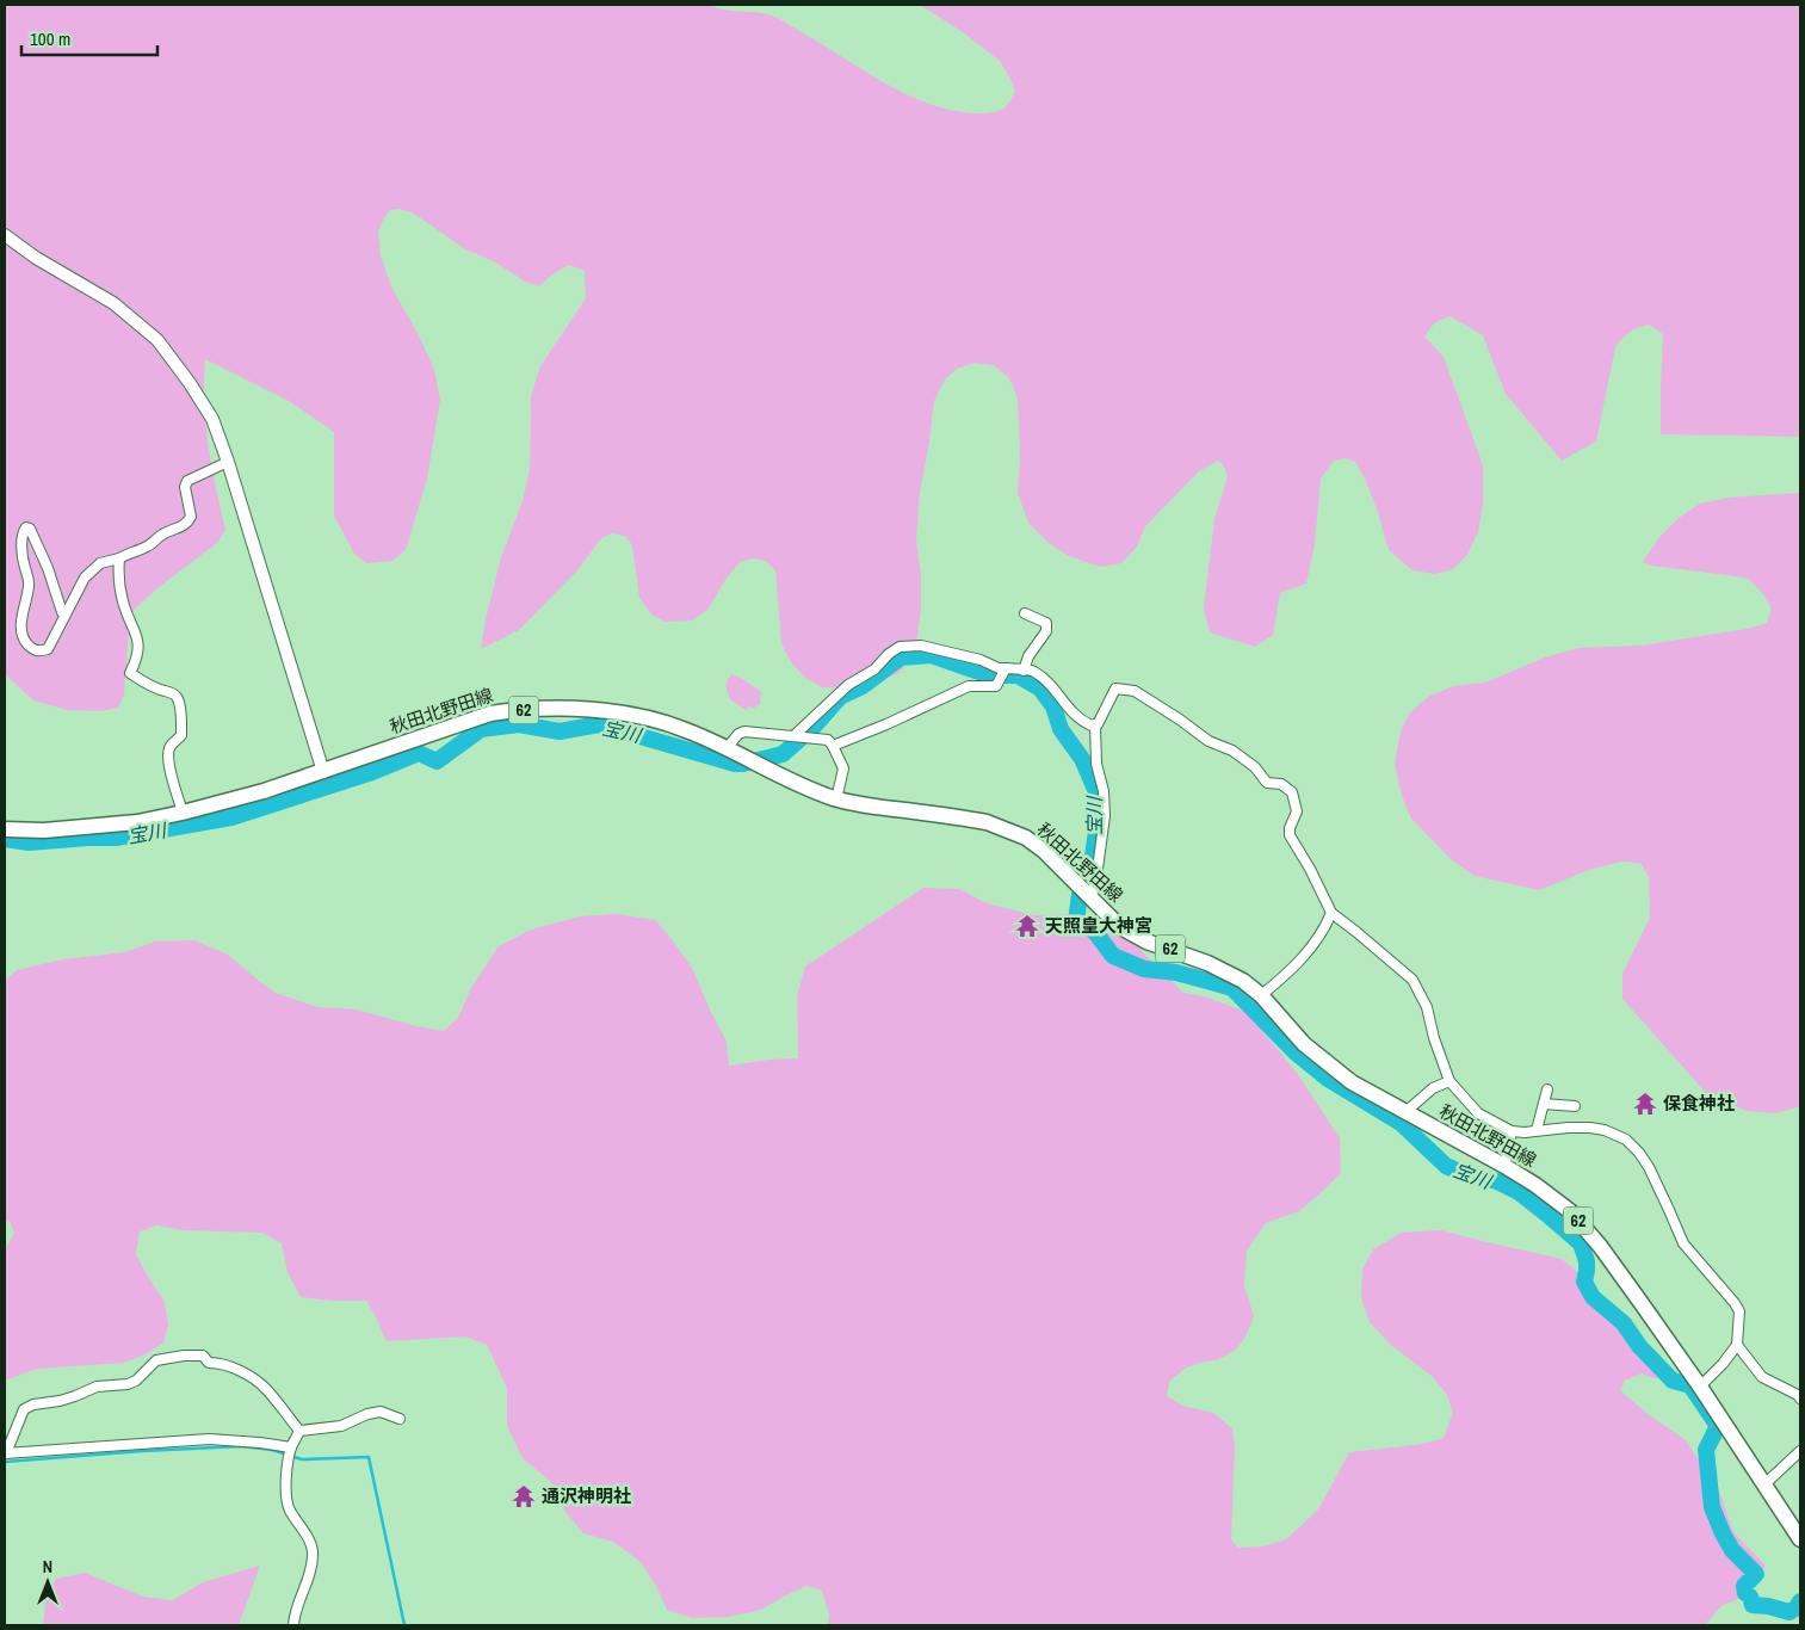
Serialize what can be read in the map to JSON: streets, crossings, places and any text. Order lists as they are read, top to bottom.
{
  "streets": {
    "main road": ["62", "秋田北野田線"]
  },
  "water": ["宝川"],
  "places": {
    "temple": ["天照皇大神宮", "保食神社", "通沢神明社"]
  },
  "scale_bar": "100 m",
  "north": "top"
}
